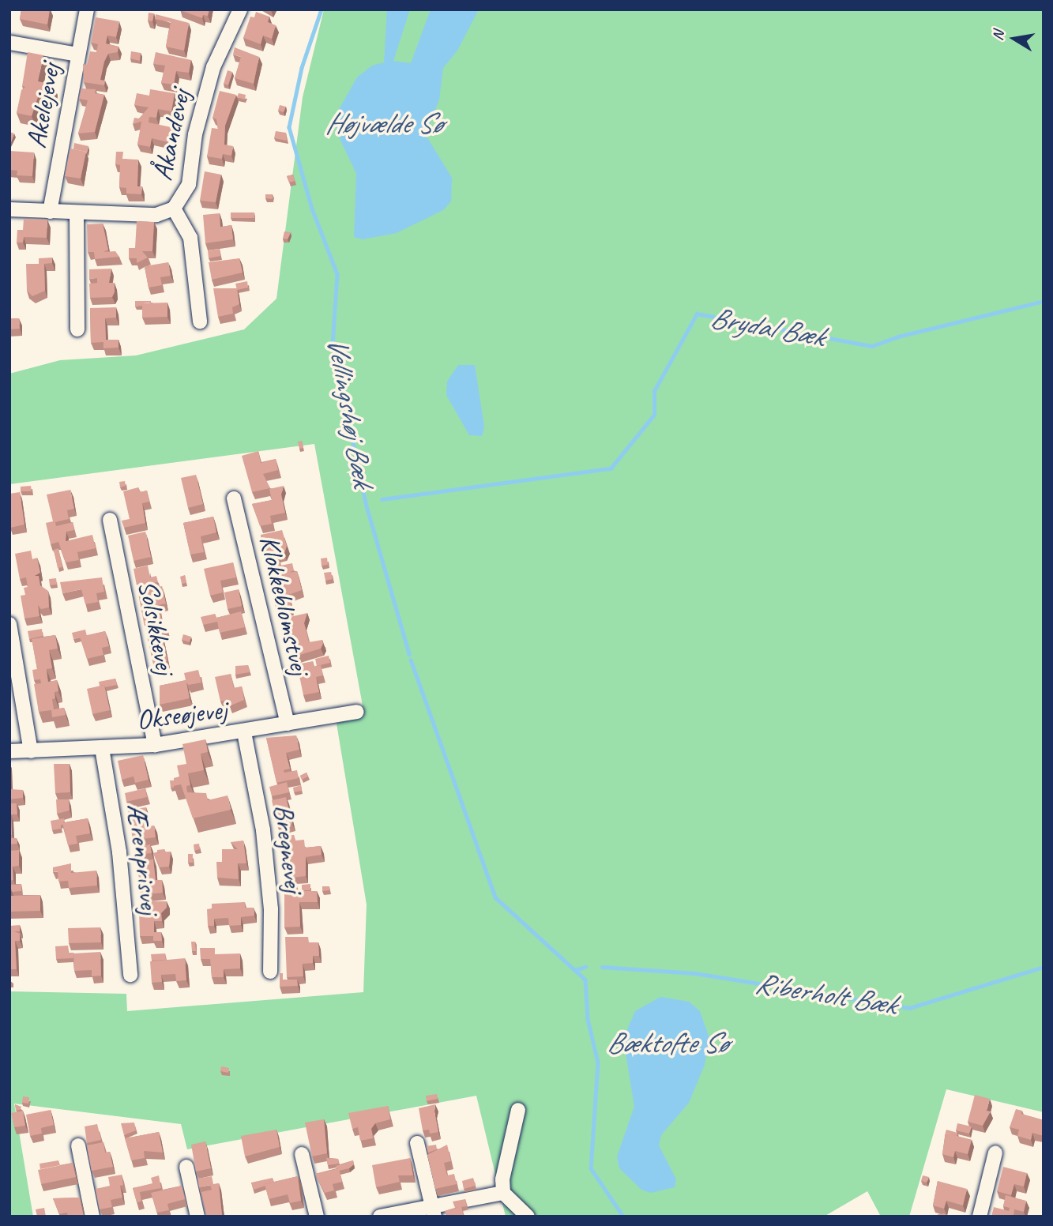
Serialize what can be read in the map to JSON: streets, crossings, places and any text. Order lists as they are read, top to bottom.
{
  "streets": {
    "street": [
      "Akelejevej",
      "Åkandevej",
      "Klokkeblomstvej",
      "Solsikkevej",
      "Okseøjevej",
      "Bregnevej",
      "Ærenprisvej"
    ]
  },
  "crossings": [
    ["Akelejevej", "Åkandevej"],
    ["Klokkeblomstvej", "Okseøjevej"],
    ["Solsikkevej", "Okseøjevej"],
    ["Okseøjevej", "Bregnevej"],
    ["Okseøjevej", "Ærenprisvej"]
  ],
  "water": [
    "Højvælde Sø",
    "Brydal Bæk",
    "Vellingshøj Bæk",
    "Riberholt Bæk",
    "Bæktofte Sø"
  ],
  "north": "left"
}
